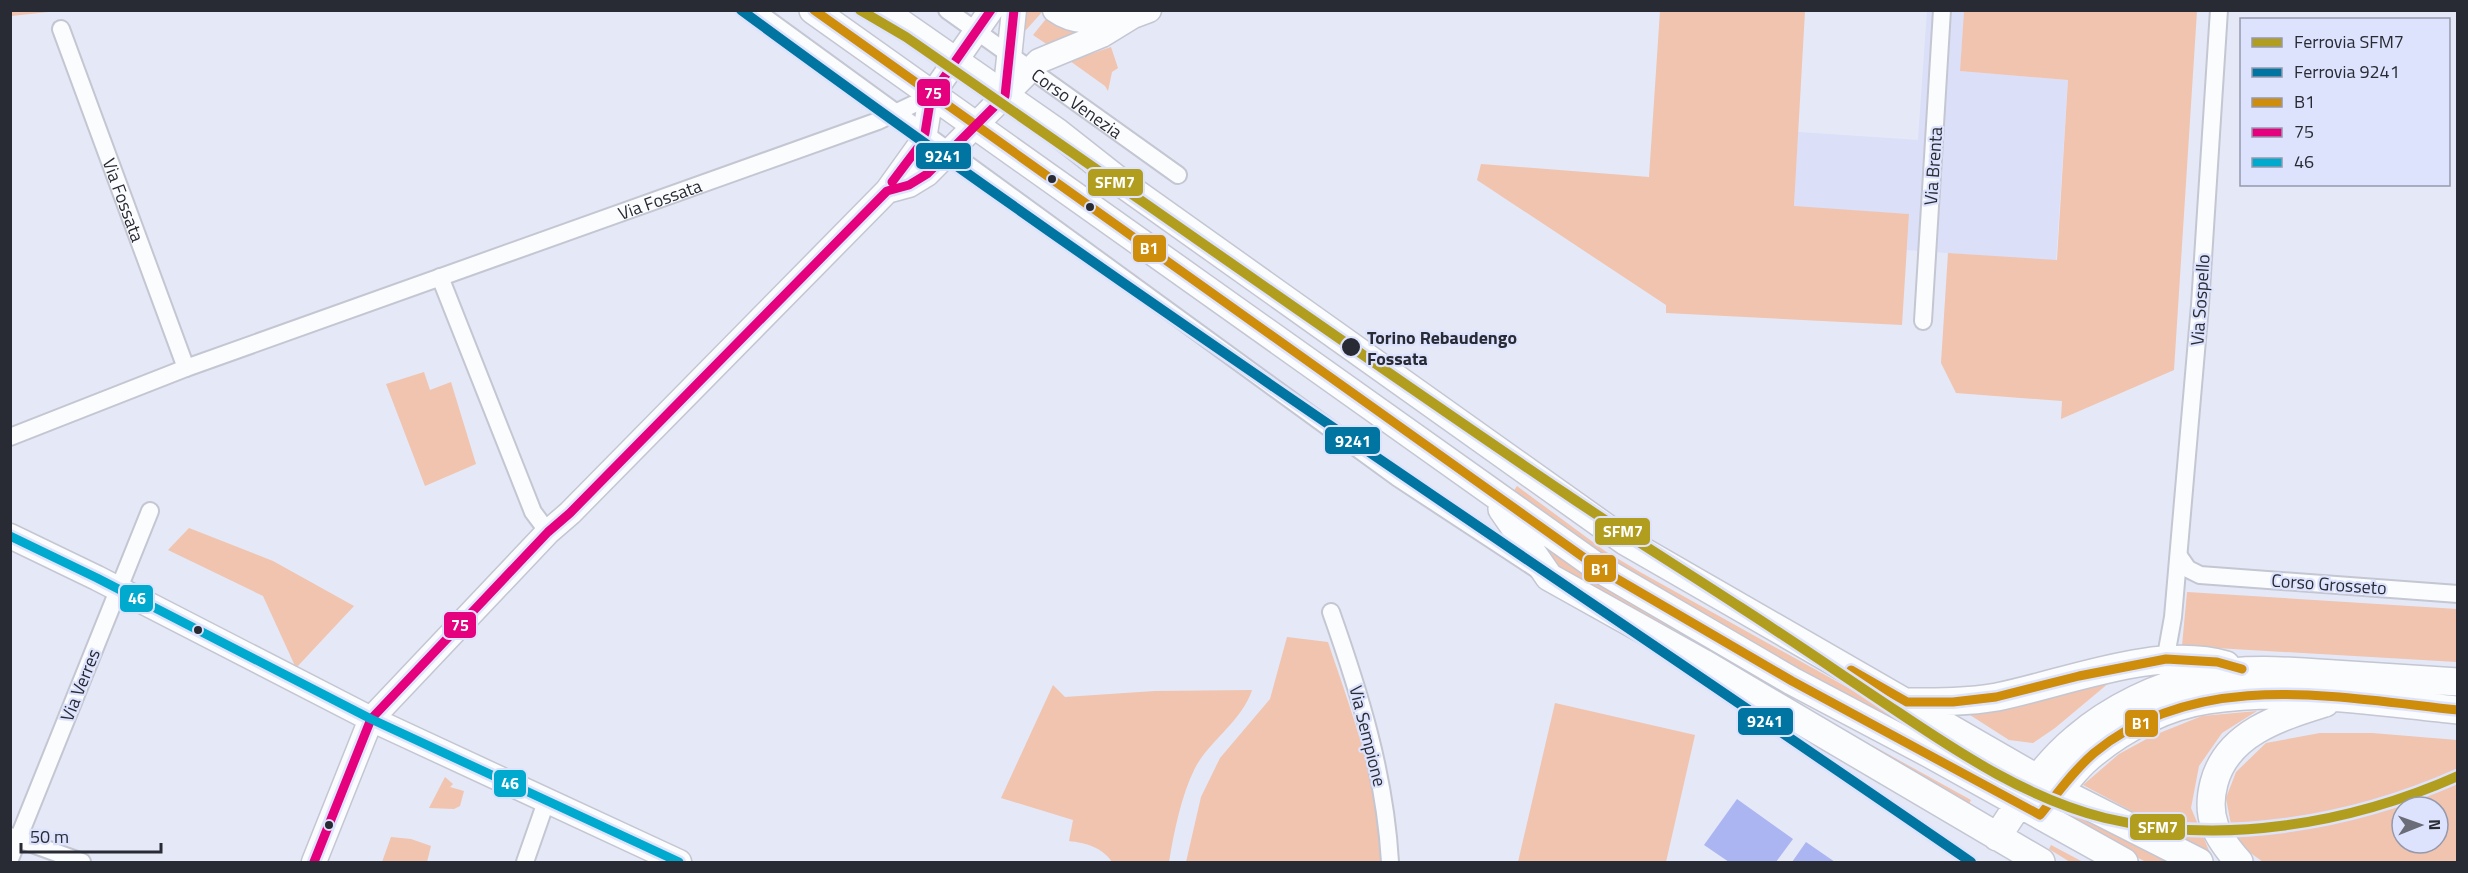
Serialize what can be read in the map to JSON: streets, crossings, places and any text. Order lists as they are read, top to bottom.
{
  "streets": {
    "main road": ["Corso Venezia"],
    "street": [
      "Via Brenta",
      "Via Fossata",
      "Via Sospello",
      "Corso Grosseto",
      "Via Verres",
      "Via Sempione"
    ]
  },
  "places": ["Torino Rebaudengo Fossata"],
  "lines": [
    "rail line SFM7",
    "rail line 9241",
    "transit line B1",
    "transit line 75",
    "transit line 46"
  ],
  "legend": [
    "Ferrovia SFM7",
    "Ferrovia 9241",
    "B1",
    "75",
    "46"
  ],
  "scale_bar": "50 m",
  "north": "right"
}
